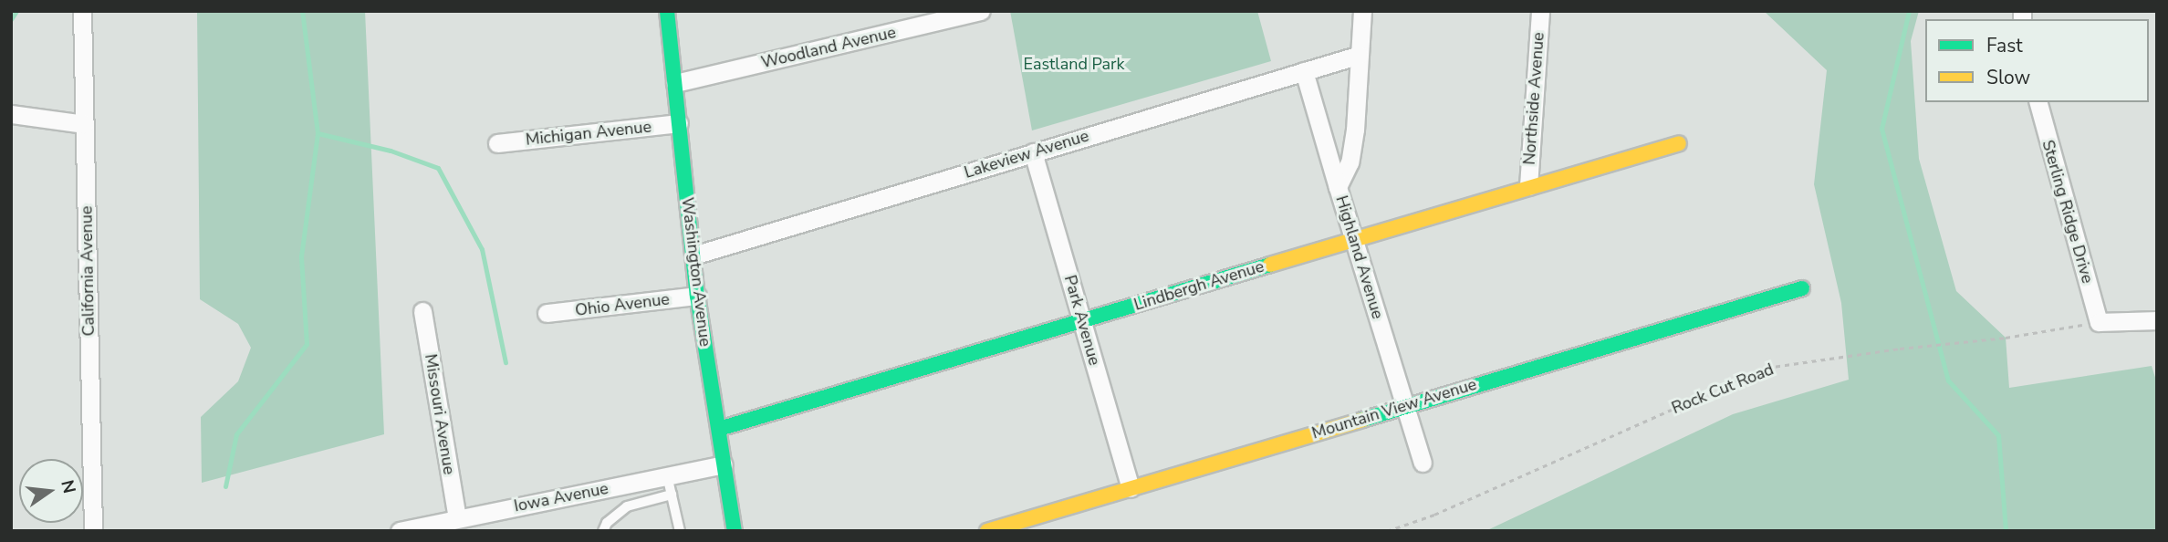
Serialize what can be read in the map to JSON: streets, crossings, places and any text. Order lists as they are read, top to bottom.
{
  "streets": {
    "street": [
      "Woodland Avenue",
      "Northside Avenue",
      "Michigan Avenue",
      "Lakeview Avenue",
      "Sterling Ridge Drive",
      "Highland Avenue",
      "California Avenue",
      "Washington Avenue",
      "Lindbergh Avenue",
      "Ohio Avenue",
      "Park Avenue",
      "Mountain View Avenue",
      "Missouri Avenue",
      "Iowa Avenue"
    ],
    "path": ["Rock Cut Road"]
  },
  "crossings": [
    ["Woodland Avenue", "Washington Avenue"],
    ["Northside Avenue", "Lindbergh Avenue"],
    ["Michigan Avenue", "Washington Avenue"],
    ["Lakeview Avenue", "Highland Avenue"],
    ["Lakeview Avenue", "Washington Avenue"],
    ["Lakeview Avenue", "Park Avenue"],
    ["Sterling Ridge Drive", "Rock Cut Road"],
    ["Highland Avenue", "Lindbergh Avenue"],
    ["Highland Avenue", "Mountain View Avenue"],
    ["Washington Avenue", "Lindbergh Avenue"],
    ["Washington Avenue", "Ohio Avenue"],
    ["Washington Avenue", "Iowa Avenue"],
    ["Lindbergh Avenue", "Park Avenue"],
    ["Park Avenue", "Mountain View Avenue"],
    ["Missouri Avenue", "Iowa Avenue"]
  ],
  "parks": ["Eastland Park"],
  "legend": ["Fast", "Slow"],
  "north": "right"
}
